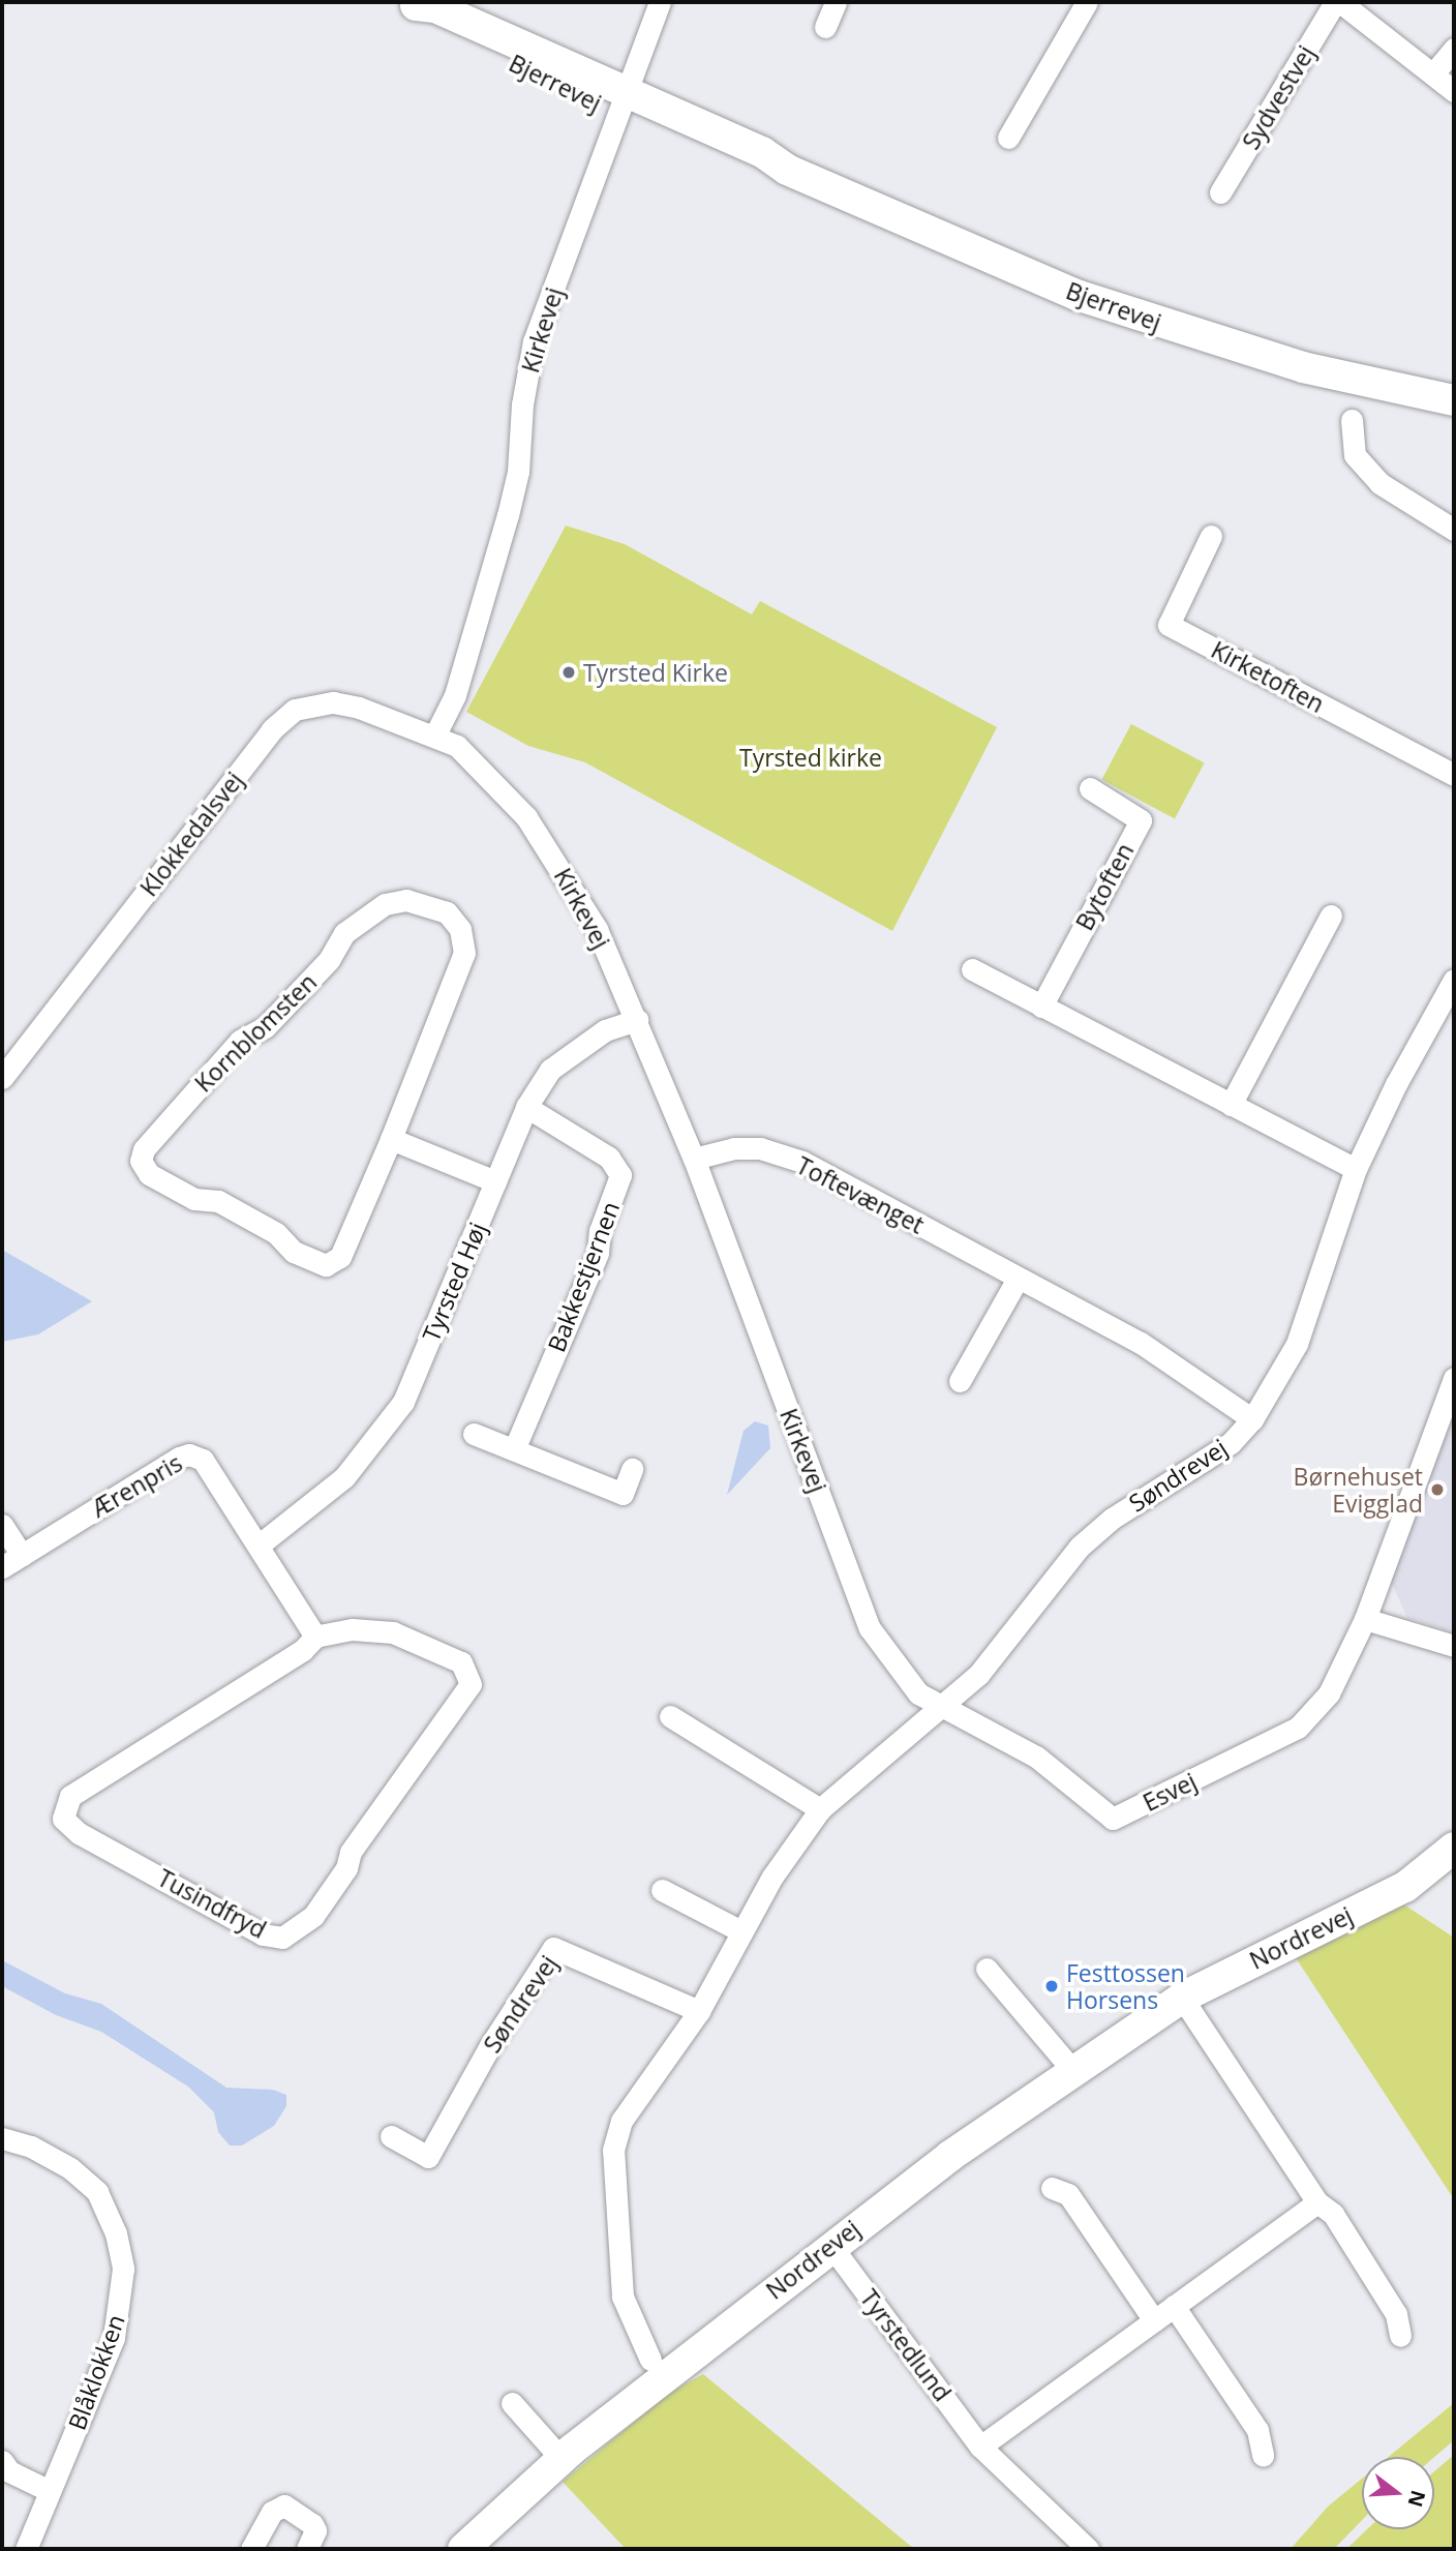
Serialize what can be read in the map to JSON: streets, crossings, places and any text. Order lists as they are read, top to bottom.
{
  "streets": {
    "street": [
      "Bjerrevej",
      "Sydvestvej",
      "Kirkevej",
      "Kirketoften",
      "Klokkedalsvej",
      "Bytoften",
      "Kornblomsten",
      "Toftevænget",
      "Bakkestjernen",
      "Tyrsted Høj",
      "Søndrevej",
      "Ærenpris",
      "Esvej",
      "Tusindfryd",
      "Nordrevej",
      "Tyrstedlund",
      "Blåklokken"
    ]
  },
  "crossings": [
    ["Bjerrevej", "Kirkevej"],
    ["Kirkevej", "Klokkedalsvej"],
    ["Kirkevej", "Toftevænget"],
    ["Kirkevej", "Tyrsted Høj"],
    ["Kirkevej", "Søndrevej"],
    ["Kirkevej", "Esvej"],
    ["Toftevænget", "Søndrevej"],
    ["Bakkestjernen", "Tyrsted Høj"],
    ["Tyrsted Høj", "Ærenpris"],
    ["Søndrevej", "Esvej"],
    ["Nordrevej", "Tyrstedlund"]
  ],
  "parks": ["Tyrsted kirke"],
  "places": ["Tyrsted Kirke", "Børnehuset Evigglad", "Festtossen Horsens"],
  "north": "right"
}
